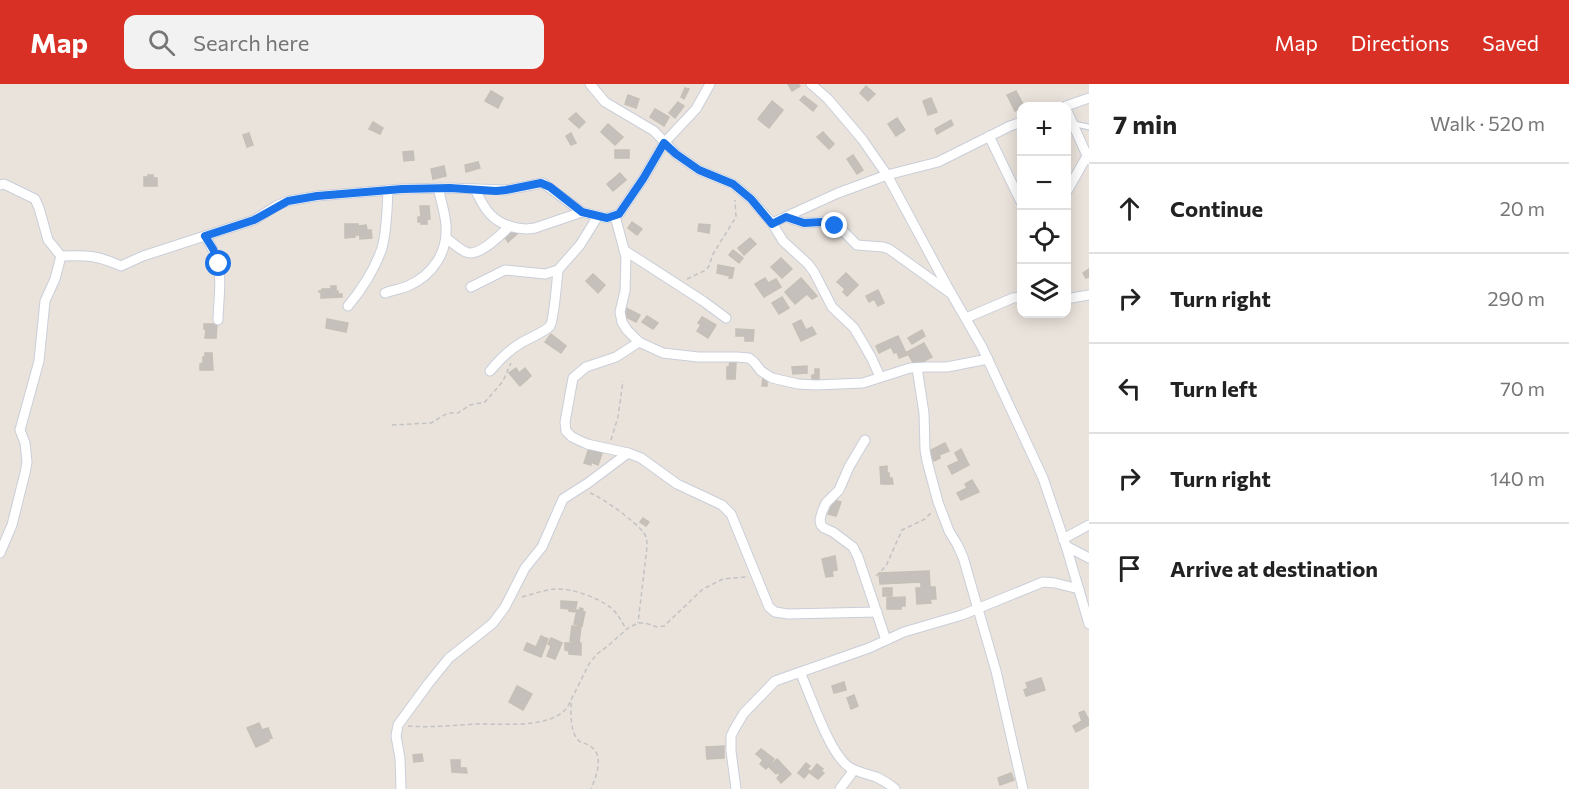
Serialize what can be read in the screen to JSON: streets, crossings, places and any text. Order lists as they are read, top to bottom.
{
  "page": {
    "header": "Map",
    "search": "Search here",
    "nav": ["Map", "Directions", "Saved"],
    "heading": ["7 min", "Walk · 520 m"],
    "map_buttons": ["+", "−"],
    "list": [
      ["Continue", "20 m"],
      ["Turn right", "290 m"],
      ["Turn left", "70 m"],
      ["Turn right", "140 m"],
      "Arrive at destination"
    ]
  }
}
